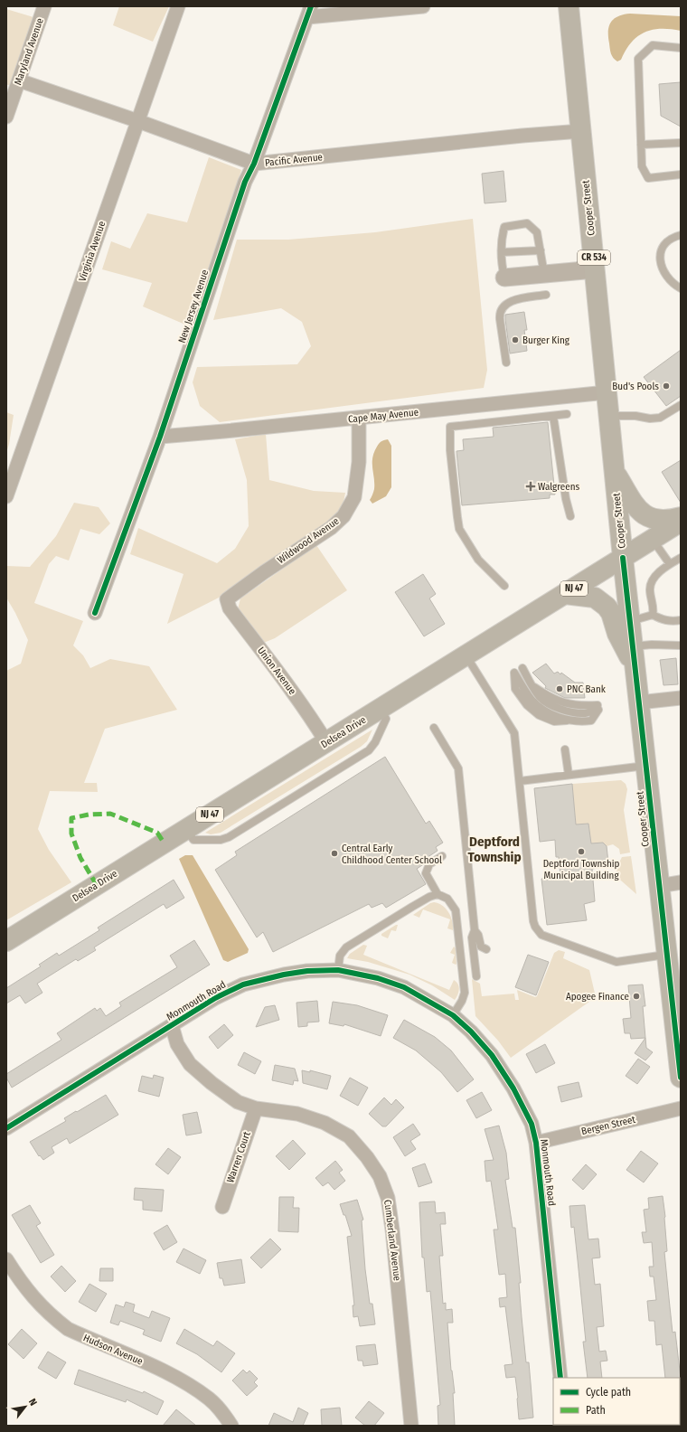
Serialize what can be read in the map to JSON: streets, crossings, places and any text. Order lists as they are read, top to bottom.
{
  "streets": {
    "main road": [
      "Cooper Street",
      "CR 534",
      "NJ 47",
      "Delsea Drive"
    ],
    "street": [
      "Maryland Avenue",
      "Pacific Avenue",
      "Virginia Avenue",
      "New Jersey Avenue",
      "Cape May Avenue",
      "Wildwood Avenue",
      "Union Avenue",
      "Monmouth Road",
      "Bergen Street",
      "Warren Court",
      "Cumberland Avenue",
      "Hudson Avenue"
    ]
  },
  "crossings": [
    ["Maryland Avenue", "Pacific Avenue"],
    ["Pacific Avenue", "Cooper Street"],
    ["Pacific Avenue", "Virginia Avenue"],
    ["Pacific Avenue", "New Jersey Avenue"],
    ["Cooper Street", "Cape May Avenue"],
    ["Cooper Street", "Delsea Drive"],
    ["New Jersey Avenue", "Cape May Avenue"],
    ["Cape May Avenue", "Wildwood Avenue"],
    ["Wildwood Avenue", "Union Avenue"],
    ["Union Avenue", "Delsea Drive"],
    ["Monmouth Road", "Bergen Street"],
    ["Monmouth Road", "Cumberland Avenue"],
    ["Warren Court", "Cumberland Avenue"]
  ],
  "districts": ["Deptford Township"],
  "places": {
    "other": [
      "Burger King",
      "Bud's Pools",
      "PNC Bank",
      "Deptford Township Municipal Building",
      "Central Early Childhood Center School",
      "Apogee Finance"
    ],
    "health": ["Walgreens"]
  },
  "legend": ["Cycle path", "Path"],
  "north": "top right"
}
